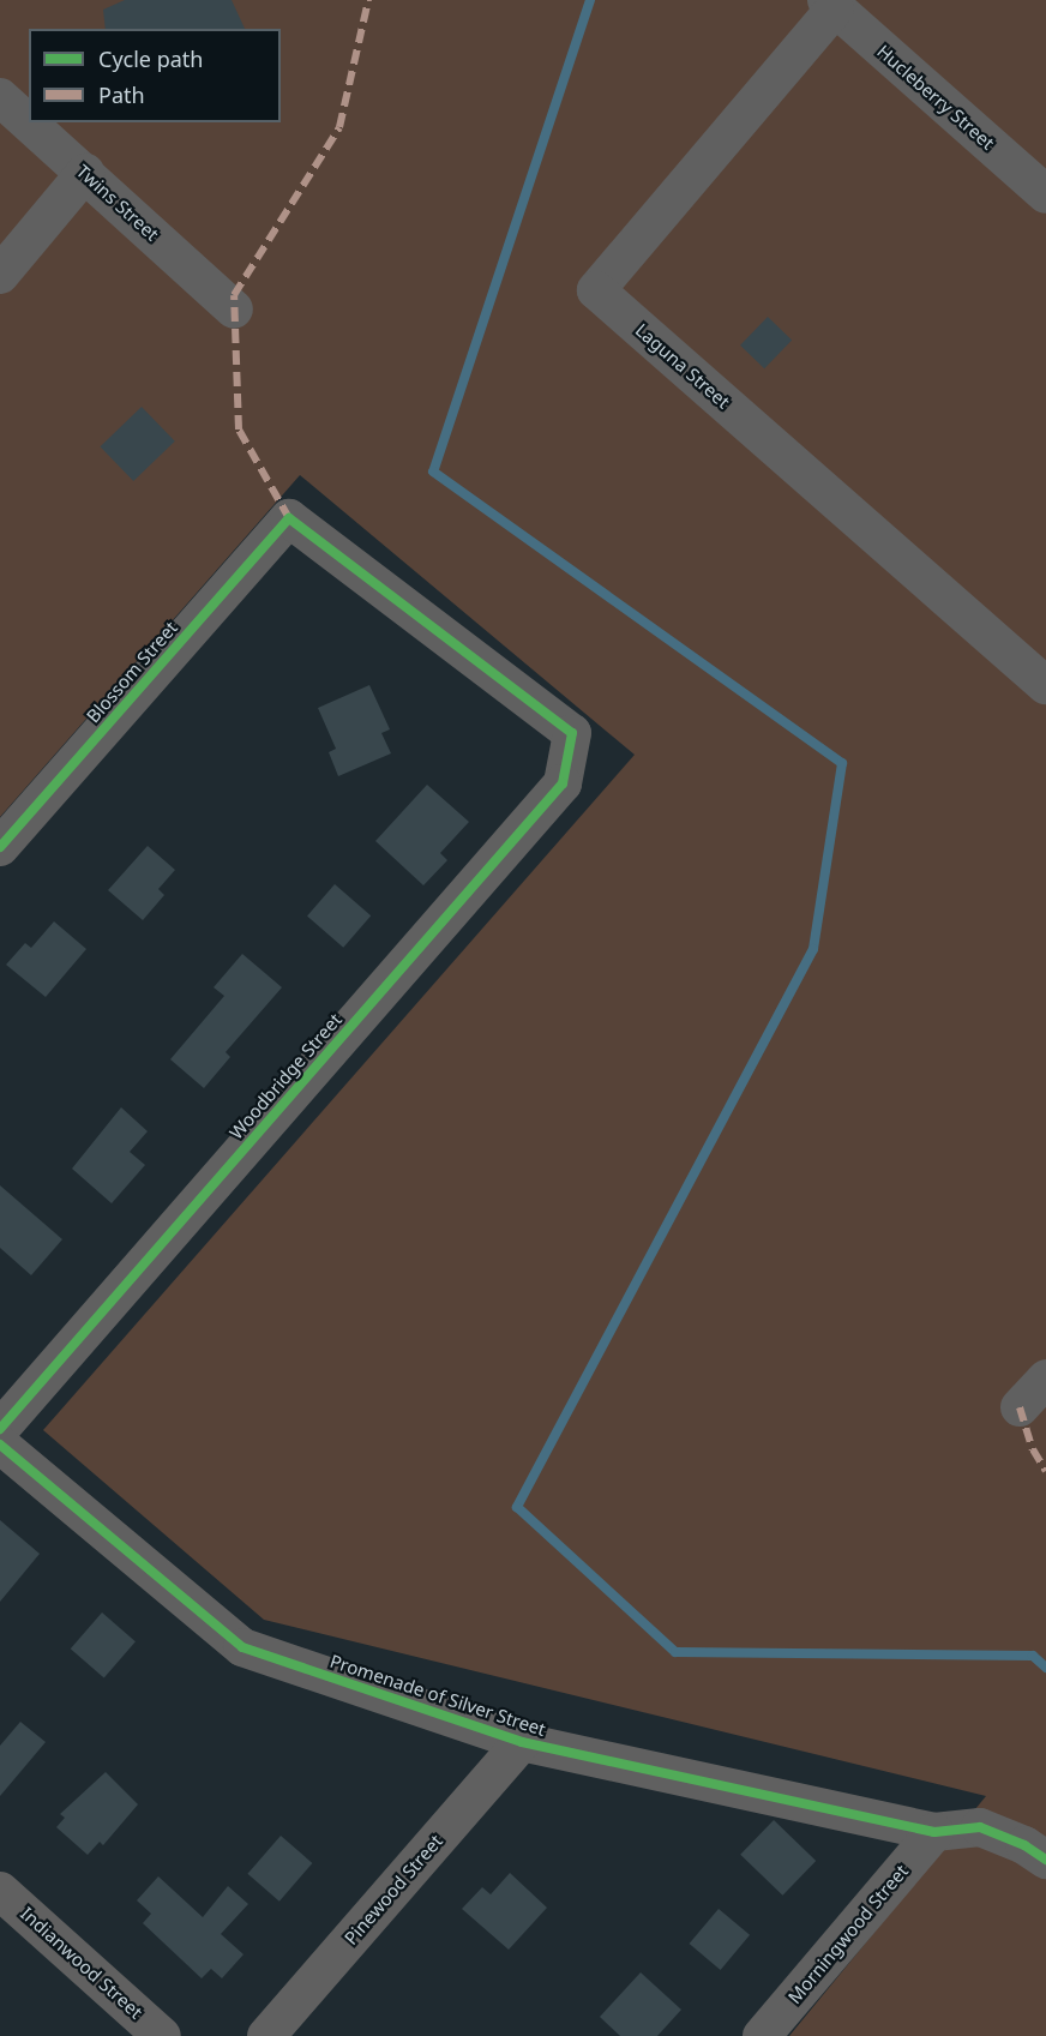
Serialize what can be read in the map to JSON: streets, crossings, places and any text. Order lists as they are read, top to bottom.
{
  "streets": {
    "street": [
      "Hucleberry Street",
      "Twins Street",
      "Laguna Street",
      "Blossom Street",
      "Woodbridge Street",
      "Promenade of Silver Street",
      "Pinewood Street",
      "Morningwood Street",
      "Indianwood Street"
    ]
  },
  "crossings": [
    ["Hucleberry Street", "Laguna Street"],
    ["Blossom Street", "Woodbridge Street"],
    ["Promenade of Silver Street", "Pinewood Street"],
    ["Promenade of Silver Street", "Morningwood Street"]
  ],
  "legend": ["Cycle path", "Path"]
}
